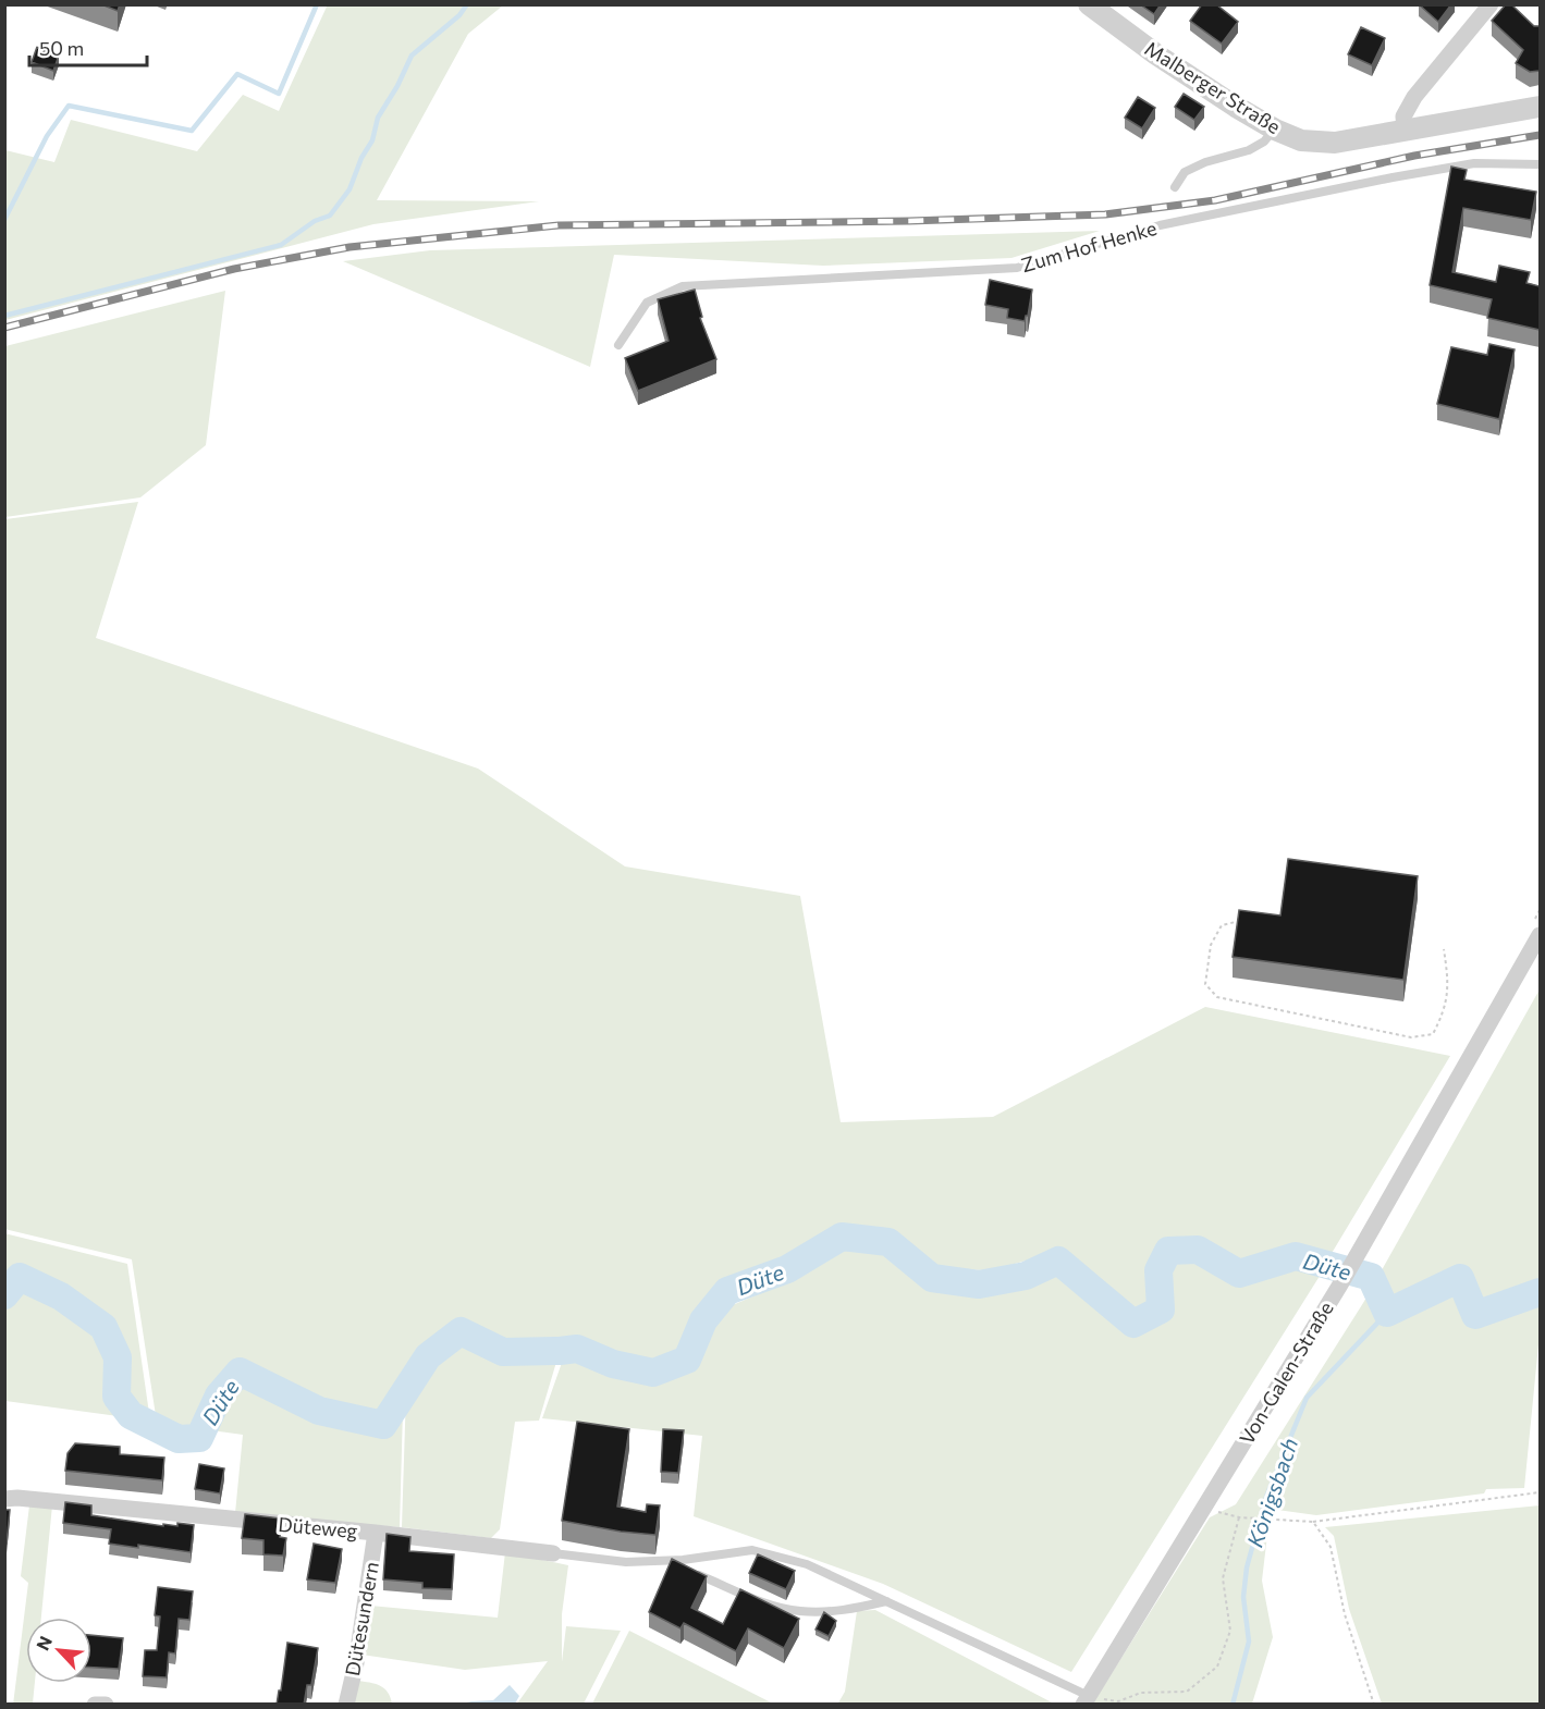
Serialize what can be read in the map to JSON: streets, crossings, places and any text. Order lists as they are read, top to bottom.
{
  "streets": {
    "street": [
      "Malberger Straße",
      "Von-Galen-Straße",
      "Düteweg",
      "Dütesundern"
    ],
    "lane": ["Zum Hof Henke"]
  },
  "crossings": [
    ["Düteweg", "Dütesundern"]
  ],
  "water": ["Düte", "Königsbach"],
  "scale_bar": "50 m",
  "north": "top left"
}
